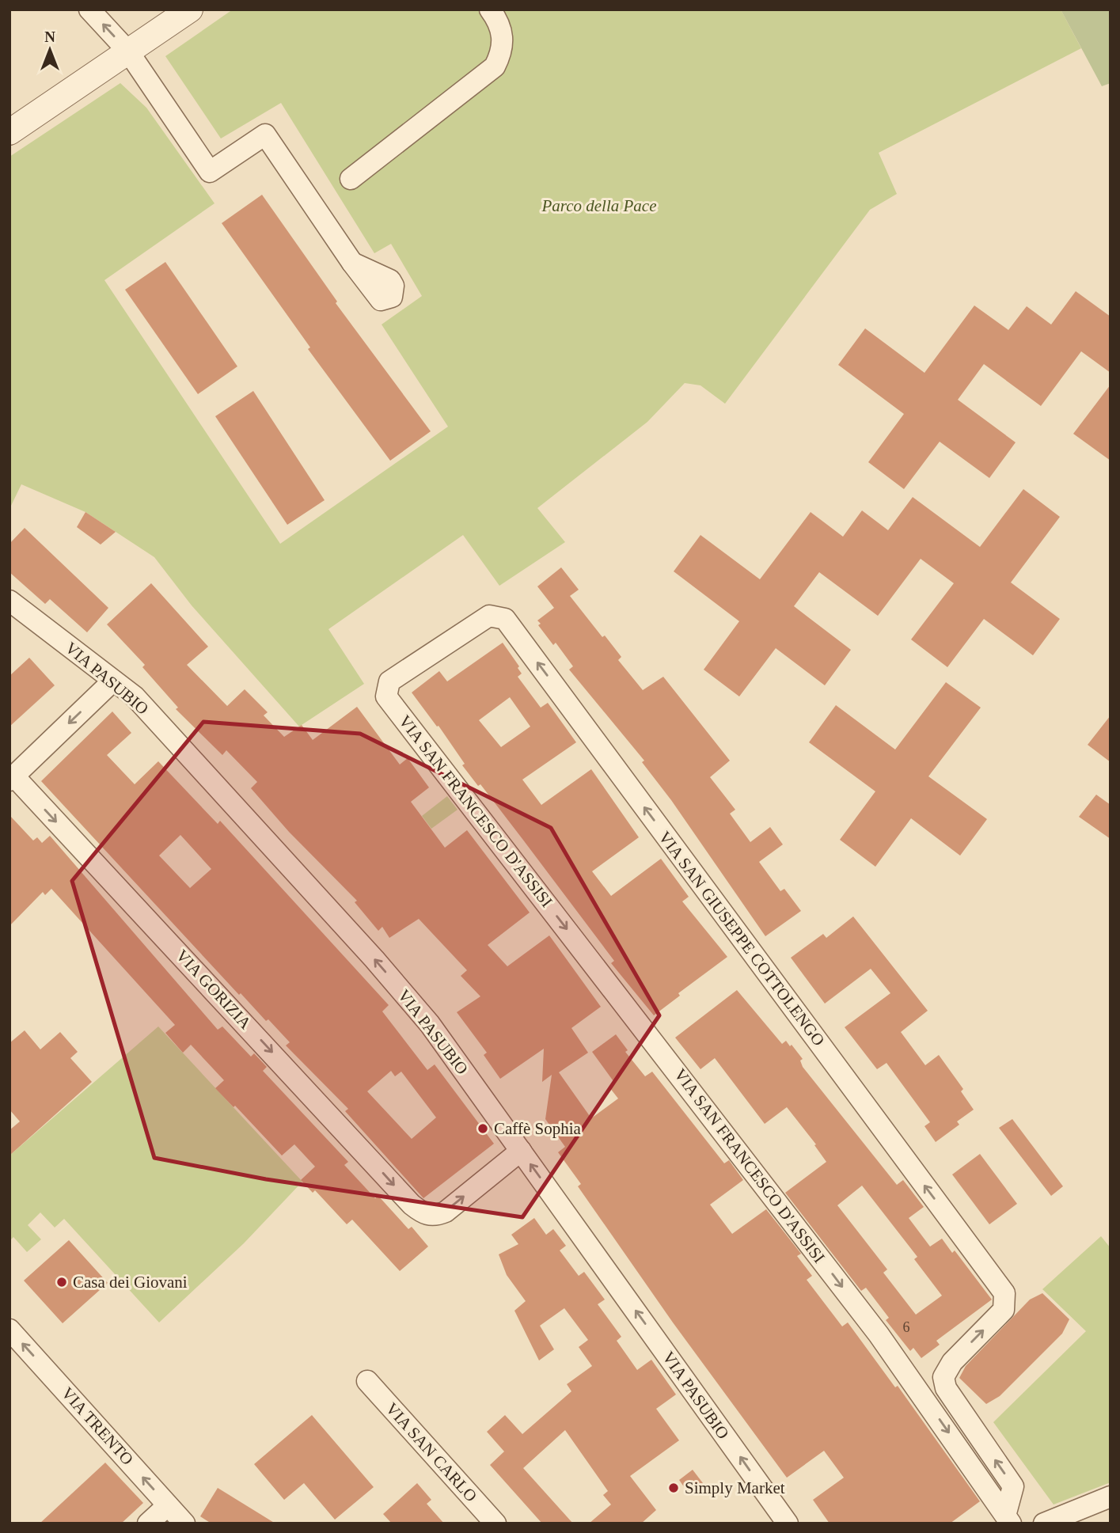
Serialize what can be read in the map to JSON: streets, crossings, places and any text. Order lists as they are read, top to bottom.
{
  "streets": {
    "street": [
      "VIA PASUBIO",
      "VIA SAN FRANCESCO D'ASSISI",
      "VIA SAN GIUSEPPE COTTOLENGO",
      "VIA GORIZIA",
      "VIA TRENTO",
      "VIA SAN CARLO"
    ]
  },
  "crossings": [
    ["VIA PASUBIO", "VIA GORIZIA"],
    ["VIA SAN FRANCESCO D'ASSISI", "VIA SAN GIUSEPPE COTTOLENGO"]
  ],
  "one_way": [
    "VIA PASUBIO",
    "VIA SAN GIUSEPPE COTTOLENGO",
    "VIA GORIZIA",
    "VIA TRENTO"
  ],
  "parks": ["Parco della Pace"],
  "places": ["Caffè Sophia", "Casa dei Giovani", "Simply Market"],
  "house_numbers": ["6"],
  "north": "top"
}
